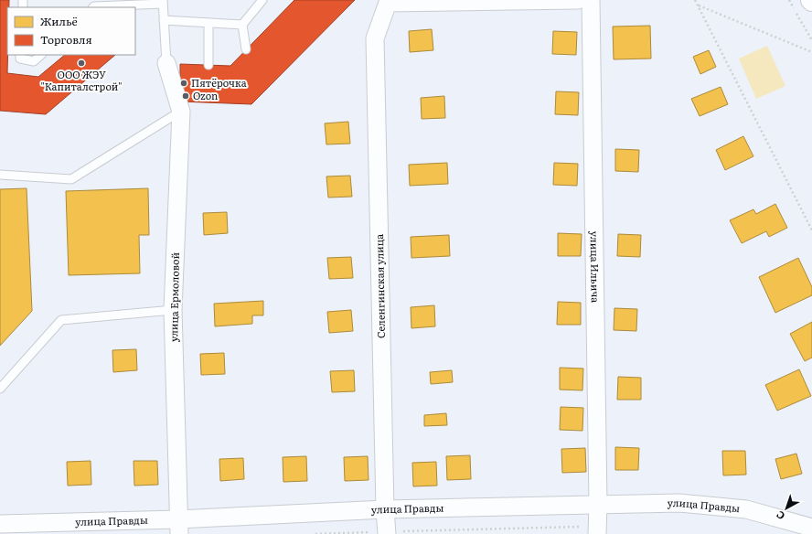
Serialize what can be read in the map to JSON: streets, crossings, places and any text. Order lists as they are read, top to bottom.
{
  "streets": {
    "street": [
      "улица Ильича",
      "Селенгинская улица",
      "улица Ермоловой",
      "улица Правды"
    ]
  },
  "crossings": [
    ["улица Ильича", "улица Правды"],
    ["Селенгинская улица", "улица Правды"],
    ["улица Ермоловой", "улица Правды"]
  ],
  "places": ["ООО ЖЭУ \"Капиталстрой\"", "Пятёрочка", "Ozon"],
  "legend": ["Жильё", "Торговля"],
  "north": "bottom left"
}
